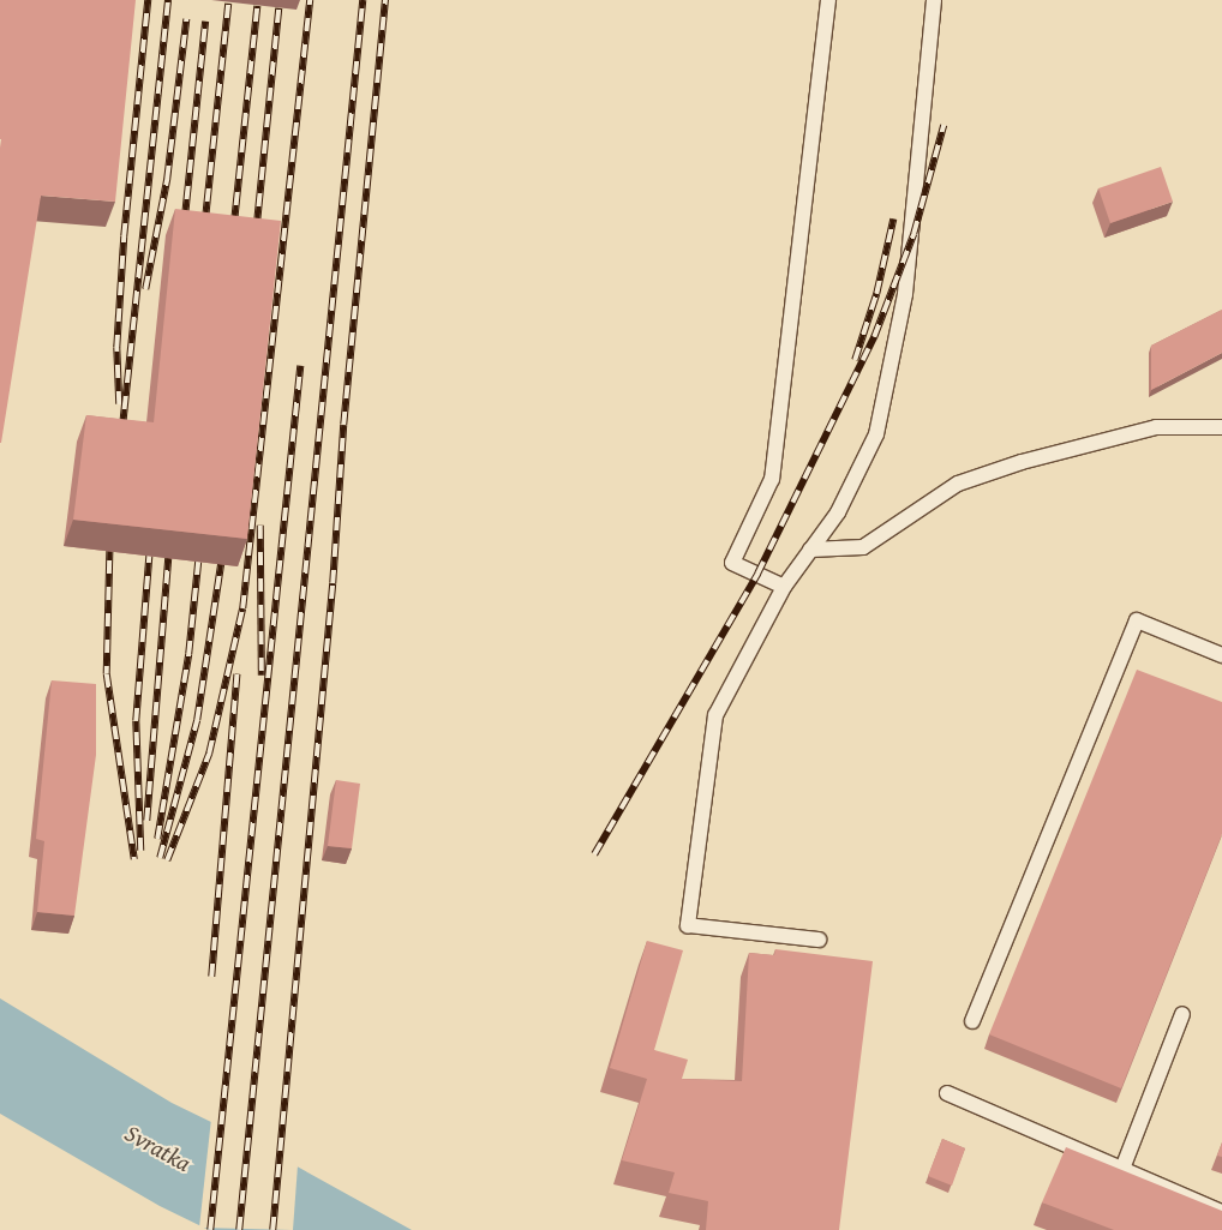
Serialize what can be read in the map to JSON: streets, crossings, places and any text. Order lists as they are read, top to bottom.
{
  "water": ["Svratka"]
}
